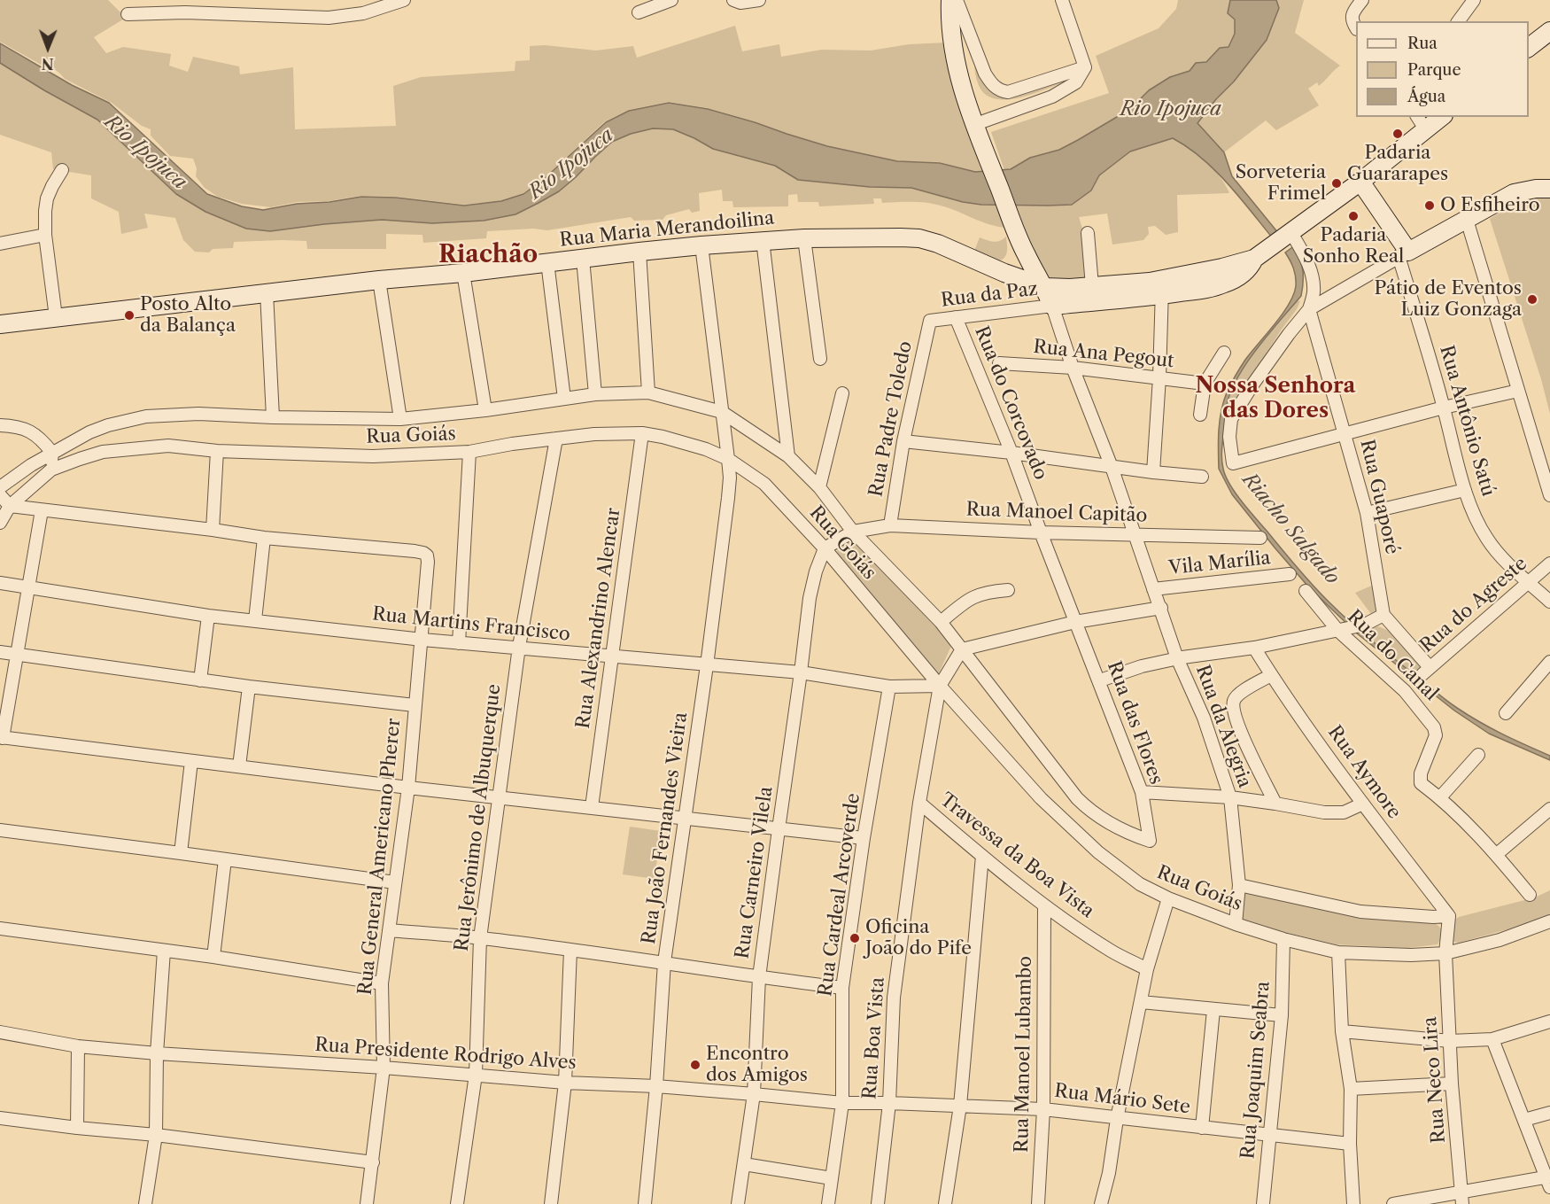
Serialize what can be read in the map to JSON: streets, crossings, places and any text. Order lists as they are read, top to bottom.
{
  "streets": {
    "main road": ["Rua Maria Merandoilina"],
    "street": [
      "Rua da Paz",
      "Rua Ana Pegout",
      "Rua do Corcovado",
      "Rua Padre Toledo",
      "Rua Antônio Satú",
      "Rua Goiás",
      "Rua Guaporé",
      "Rua Manoel Capitão",
      "Vila Marília",
      "Rua do Agreste",
      "Rua Alexandrino Alencar",
      "Rua Martins Francisco",
      "Rua do Canal",
      "Rua das Flores",
      "Rua da Alegria",
      "Rua Aymore",
      "Rua Jerônimo de Albuquerque",
      "Rua João Fernandes Vieira",
      "Travessa da Boa Vista",
      "Rua General Americano Pherer",
      "Rua Carneiro Vilela",
      "Rua Cardeal Arcoverde",
      "Rua Boa Vista",
      "Rua Presidente Rodrigo Alves",
      "Rua Manoel Lubambo",
      "Rua Joaquim Seabra",
      "Rua Neco Lira",
      "Rua Mário Sete"
    ]
  },
  "crossings": [
    ["Rua Maria Merandoilina", "Rua João Fernandes Vieira"],
    ["Rua da Paz", "Rua do Corcovado"],
    ["Rua da Paz", "Rua Padre Toledo"],
    ["Rua da Paz", "Rua da Alegria"],
    ["Rua Ana Pegout", "Rua da Alegria"],
    ["Rua do Corcovado", "Rua Manoel Capitão"],
    ["Rua do Corcovado", "Rua das Flores"],
    ["Rua Padre Toledo", "Rua Manoel Capitão"],
    ["Rua Antônio Satú", "Rua do Agreste"],
    ["Rua Goiás", "Rua Manoel Capitão"],
    ["Rua Goiás", "Rua Alexandrino Alencar"],
    ["Rua Goiás", "Rua Martins Francisco"],
    ["Rua Goiás", "Rua das Flores"],
    ["Rua Goiás", "Rua da Alegria"],
    ["Rua Goiás", "Rua Aymore"],
    ["Rua Goiás", "Rua Jerônimo de Albuquerque"],
    ["Rua Goiás", "Rua João Fernandes Vieira"],
    ["Rua Goiás", "Rua Carneiro Vilela"],
    ["Rua Goiás", "Rua Boa Vista"],
    ["Rua Goiás", "Rua Joaquim Seabra"],
    ["Rua Goiás", "Rua Neco Lira"],
    ["Rua Guaporé", "Rua do Agreste"],
    ["Rua Manoel Capitão", "Rua da Alegria"],
    ["Rua Manoel Capitão", "Rua Carneiro Vilela"],
    ["Vila Marília", "Rua da Alegria"],
    ["Rua Alexandrino Alencar", "Rua Martins Francisco"],
    ["Rua Martins Francisco", "Rua Jerônimo de Albuquerque"],
    ["Rua Martins Francisco", "Rua João Fernandes Vieira"],
    ["Rua Martins Francisco", "Rua General Americano Pherer"],
    ["Rua Martins Francisco", "Rua Carneiro Vilela"],
    ["Rua Martins Francisco", "Rua Cardeal Arcoverde"],
    ["Rua Martins Francisco", "Rua Boa Vista"],
    ["Rua Aymore", "Rua Neco Lira"],
    ["Rua Jerônimo de Albuquerque", "Rua Presidente Rodrigo Alves"],
    ["Rua João Fernandes Vieira", "Rua Presidente Rodrigo Alves"],
    ["Travessa da Boa Vista", "Rua Boa Vista"],
    ["Travessa da Boa Vista", "Rua Manoel Lubambo"],
    ["Rua General Americano Pherer", "Rua Presidente Rodrigo Alves"],
    ["Rua Carneiro Vilela", "Rua Presidente Rodrigo Alves"],
    ["Rua Cardeal Arcoverde", "Rua Presidente Rodrigo Alves"],
    ["Rua Boa Vista", "Rua Presidente Rodrigo Alves"],
    ["Rua Boa Vista", "Rua Mário Sete"],
    ["Rua Presidente Rodrigo Alves", "Rua Mário Sete"],
    ["Rua Manoel Lubambo", "Rua Mário Sete"],
    ["Rua Joaquim Seabra", "Rua Mário Sete"]
  ],
  "districts": ["Riachão", "Nossa Senhora das Dores"],
  "water": ["Rio Ipojuca", "Riacho Salgado"],
  "places": [
    "Padaria Guararapes",
    "Sorveteria Frimel",
    "O Esfiheiro",
    "Padaria Sonho Real",
    "Pátio de Eventos Luiz Gonzaga",
    "Posto Alto da Balança",
    "Oficina João do Pife",
    "Encontro dos Amigos"
  ],
  "legend": ["Rua", "Parque", "Água"],
  "north": "bottom"
}
